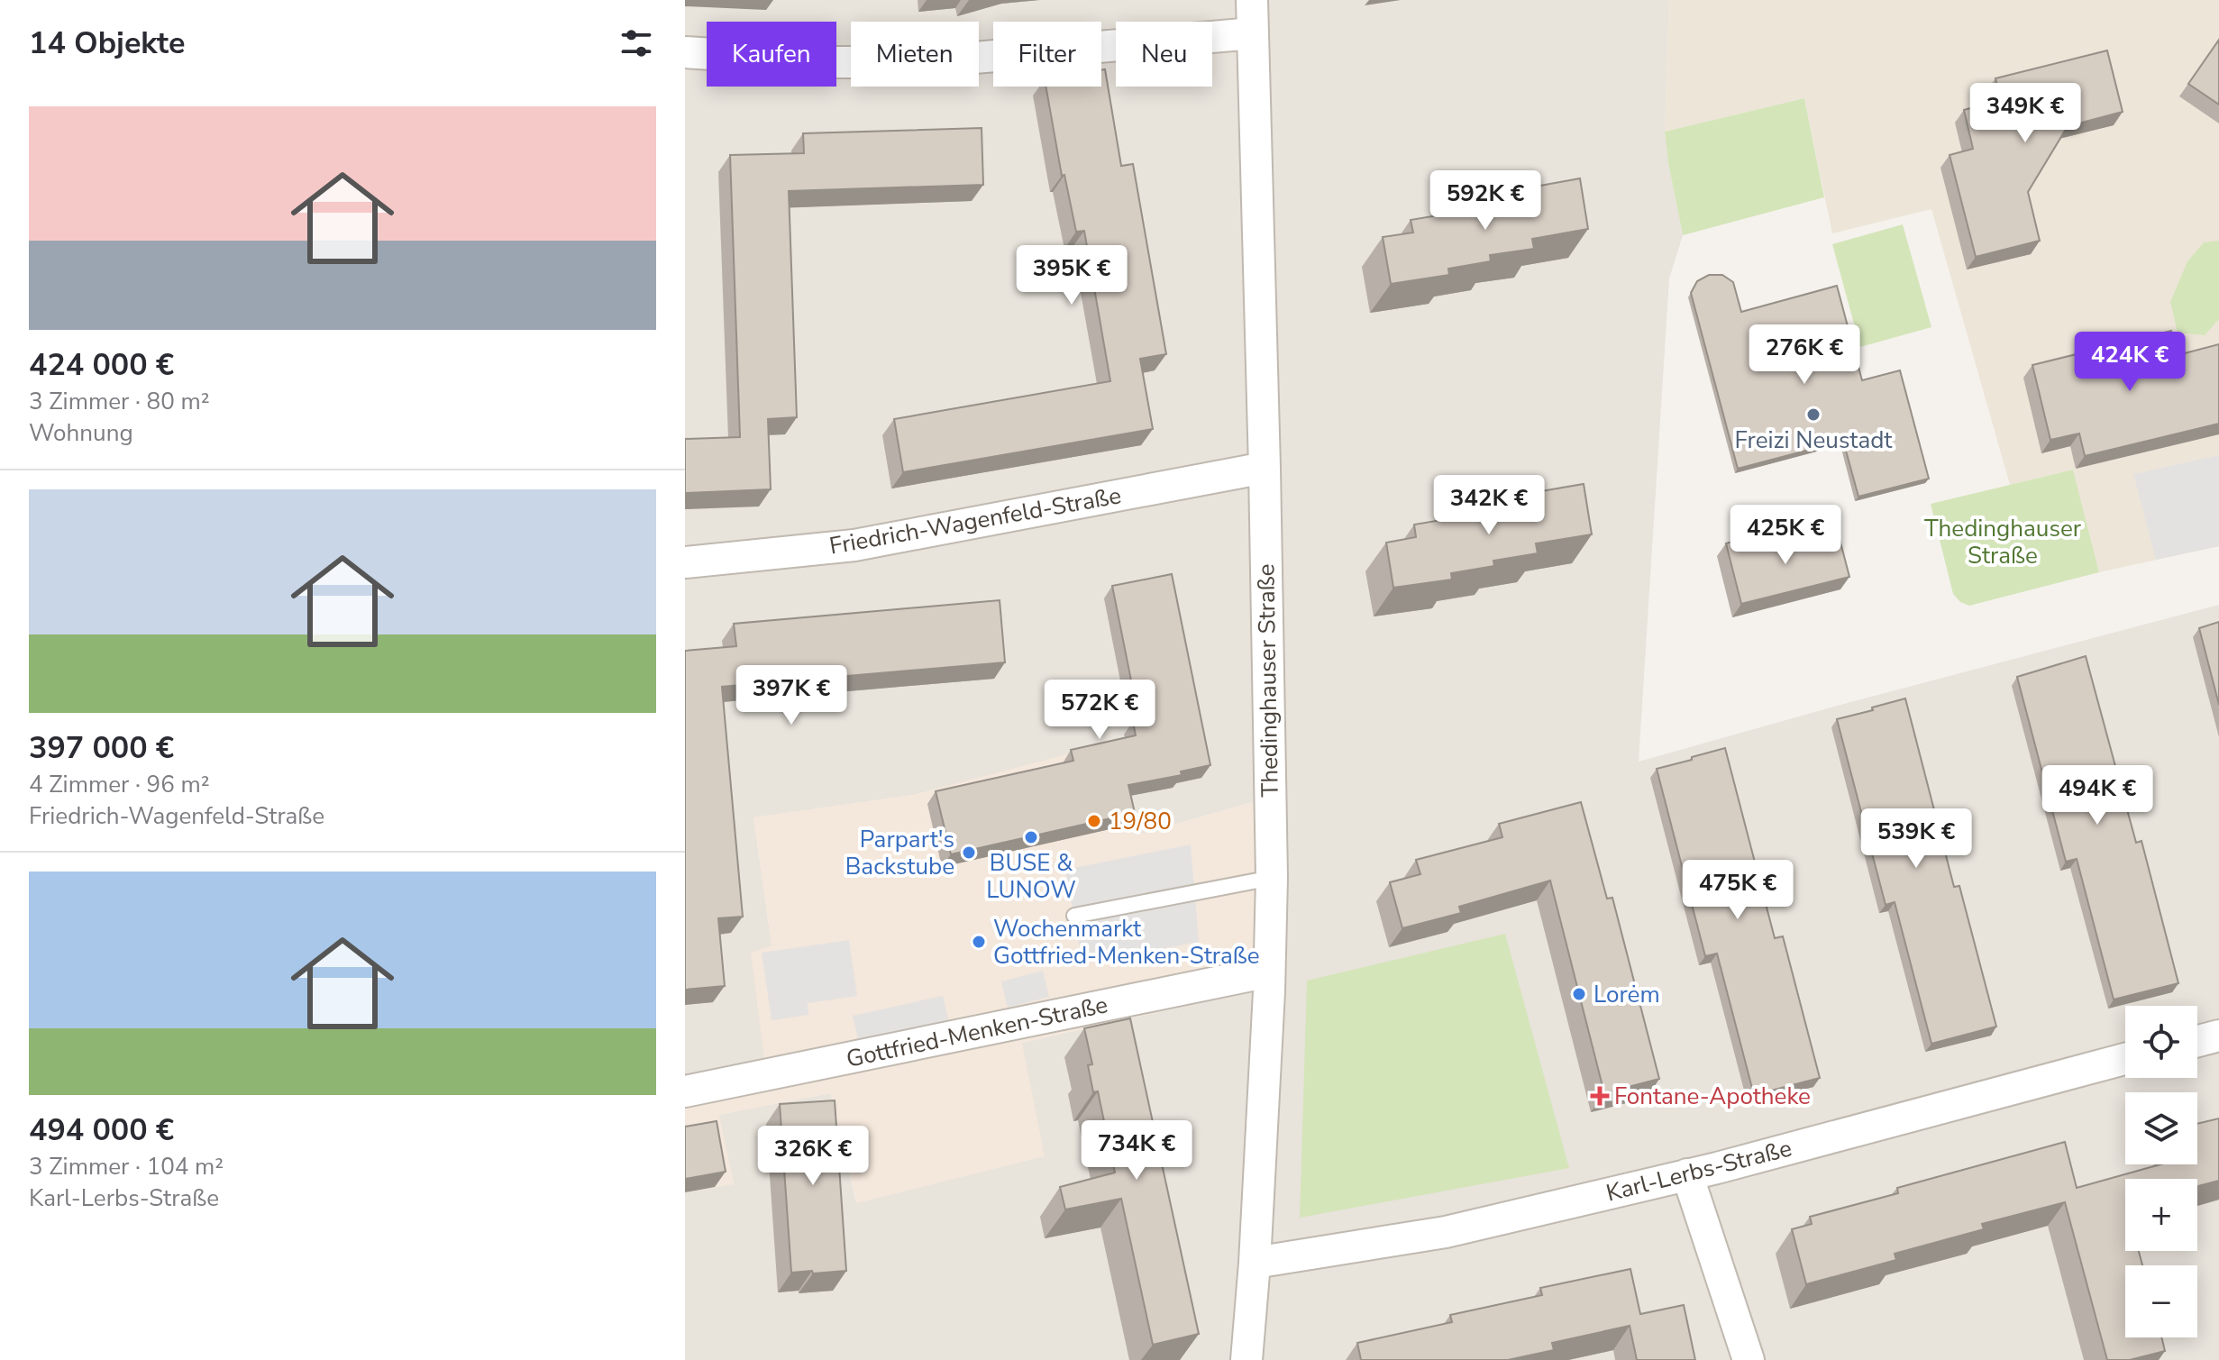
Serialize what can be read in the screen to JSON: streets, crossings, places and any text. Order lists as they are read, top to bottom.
{
  "streets": {
    "street": [
      "Friedrich-Wagenfeld-Straße",
      "Thedinghauser Straße",
      "Gottfried-Menken-Straße",
      "Karl-Lerbs-Straße"
    ]
  },
  "crossings": [
    ["Friedrich-Wagenfeld-Straße", "Thedinghauser Straße"],
    ["Thedinghauser Straße", "Gottfried-Menken-Straße"],
    ["Thedinghauser Straße", "Karl-Lerbs-Straße"]
  ],
  "parks": ["Thedinghauser Straße"],
  "places": {
    "other": [
      "Freizi Neustadt",
      "19/80",
      "BUSE & LUNOW",
      "Parpart's Backstube",
      "Wochenmarkt Gottfried-Menken-Straße",
      "Lorėm"
    ],
    "health": ["Fontane-Apotheke"]
  },
  "page": {
    "heading": "14 Objekte",
    "chip": [
      "Kaufen",
      "Mieten",
      "Filter",
      "Neu"
    ],
    "price": [
      "349K €",
      "592K €",
      "395K €",
      "276K €",
      "424K €",
      "342K €",
      "425K €",
      "397K €",
      "572K €",
      "494K €",
      "539K €",
      "475K €",
      "734K €",
      "326K €"
    ],
    "list": [
      {
        "name": "424 000 €",
        "note": "3 Zimmer · 80 m² · Wohnung"
      },
      {
        "name": "397 000 €",
        "note": "4 Zimmer · 96 m² · Friedrich-Wagenfeld-Straße"
      },
      {
        "name": "494 000 €",
        "note": "3 Zimmer · 104 m² · Karl-Lerbs-Straße"
      }
    ],
    "map_buttons": ["+", "−"]
  }
}
